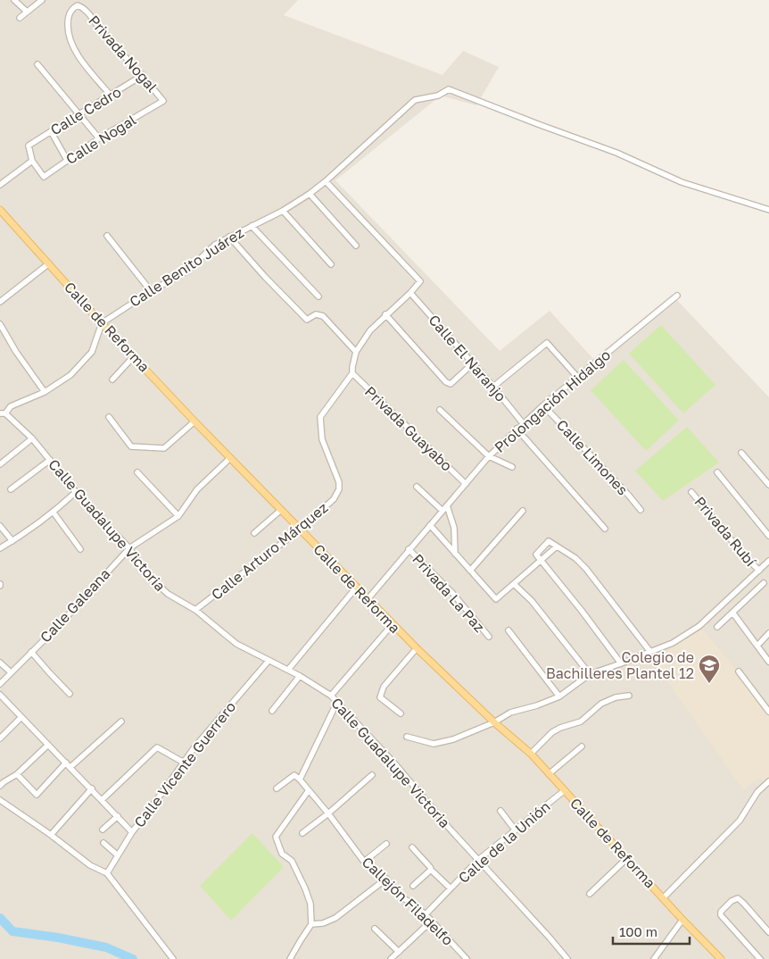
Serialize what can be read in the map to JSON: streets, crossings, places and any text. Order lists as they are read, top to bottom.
{
  "streets": {
    "main road": ["Calle de Reforma"],
    "street": [
      "Privada Nogal",
      "Calle Cedro",
      "Calle Nogal",
      "Calle Benito Juárez",
      "Calle El Naranjo",
      "Prolongación Hidalgo",
      "Privada Guayabo",
      "Calle Limones",
      "Calle Guadalupe Victoria",
      "Privada Rubí",
      "Calle Arturo Márquez",
      "Privada La Paz",
      "Calle Galeana",
      "Calle Vicente Guerrero",
      "Calle de la Unión",
      "Callejón Filadelfo"
    ]
  },
  "crossings": [
    ["Privada Nogal", "Calle Cedro"],
    ["Privada Nogal", "Calle Nogal"],
    ["Calle Cedro", "Calle Nogal"],
    ["Calle Benito Juárez", "Calle de Reforma"],
    ["Calle Benito Juárez", "Calle Arturo Márquez"],
    ["Calle de Reforma", "Prolongación Hidalgo"],
    ["Calle de Reforma", "Calle Arturo Márquez"],
    ["Calle de Reforma", "Calle Galeana"],
    ["Calle de Reforma", "Calle de la Unión"],
    ["Calle El Naranjo", "Prolongación Hidalgo"],
    ["Calle El Naranjo", "Calle Arturo Márquez"],
    ["Prolongación Hidalgo", "Privada Guayabo"],
    ["Prolongación Hidalgo", "Calle Limones"],
    ["Prolongación Hidalgo", "Privada La Paz"],
    ["Privada Guayabo", "Calle Arturo Márquez"],
    ["Calle Guadalupe Victoria", "Calle Arturo Márquez"],
    ["Calle Guadalupe Victoria", "Calle Galeana"],
    ["Calle Guadalupe Victoria", "Calle Vicente Guerrero"],
    ["Calle Guadalupe Victoria", "Calle de la Unión"],
    ["Calle de la Unión", "Callejón Filadelfo"]
  ],
  "places": {
    "school or university": ["Colegio de Bachilleres Plantel 12"]
  },
  "scale_bar": "100 m"
}
